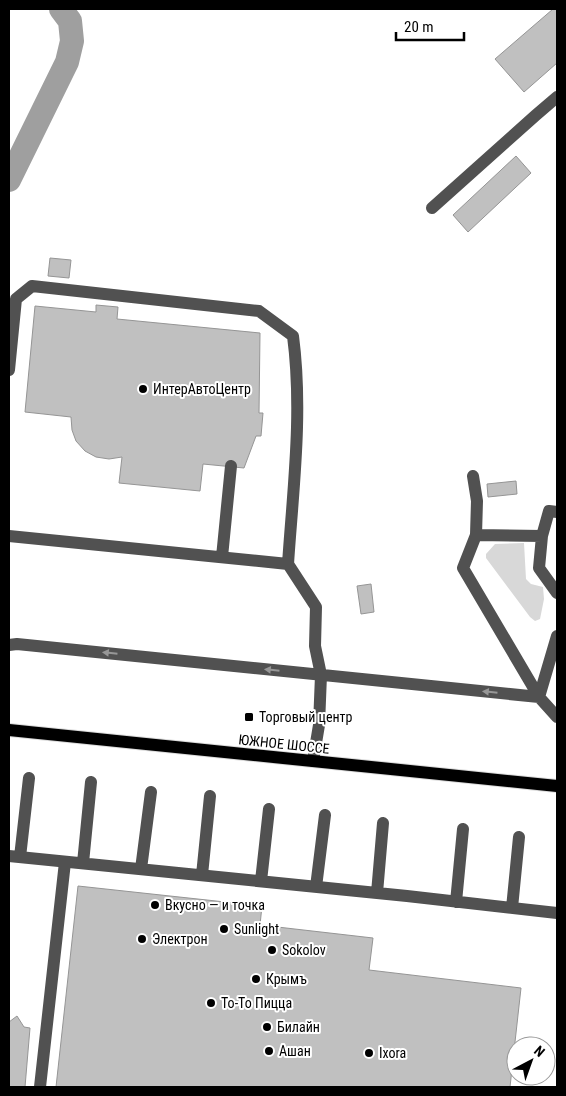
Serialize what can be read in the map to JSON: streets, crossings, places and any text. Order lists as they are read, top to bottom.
{
  "streets": {
    "main road": ["ЮЖНОЕ ШОССЕ"]
  },
  "places": {
    "other": [
      "ИнтерАвтоЦентр",
      "Вкусно — и точка",
      "Sunlight",
      "Электрон",
      "Sokolov",
      "Крымъ",
      "То-То Пицца",
      "Билайн",
      "Ашан",
      "Ixora"
    ],
    "transit": ["Торговый центр"]
  },
  "scale_bar": "20 m",
  "north": "top right"
}
